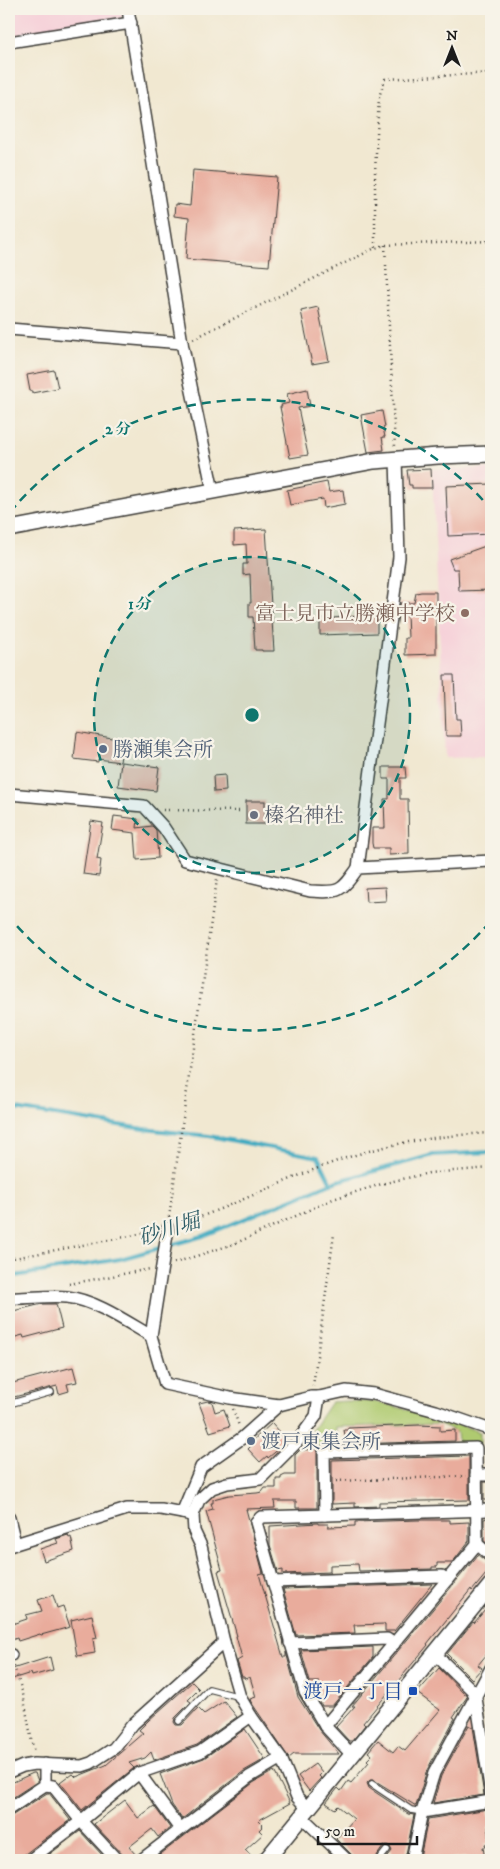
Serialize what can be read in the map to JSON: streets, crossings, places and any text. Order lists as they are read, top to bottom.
{
  "water": ["砂川堀"],
  "places": {
    "other": [
      "富士見市立勝瀬中学校",
      "勝瀬集会所",
      "榛名神社",
      "渡戸東集会所"
    ],
    "transit": ["渡戸一丁目"]
  },
  "scale_bar": "50 m",
  "north": "top",
  "rings": ["2 分", "1 分"]
}
